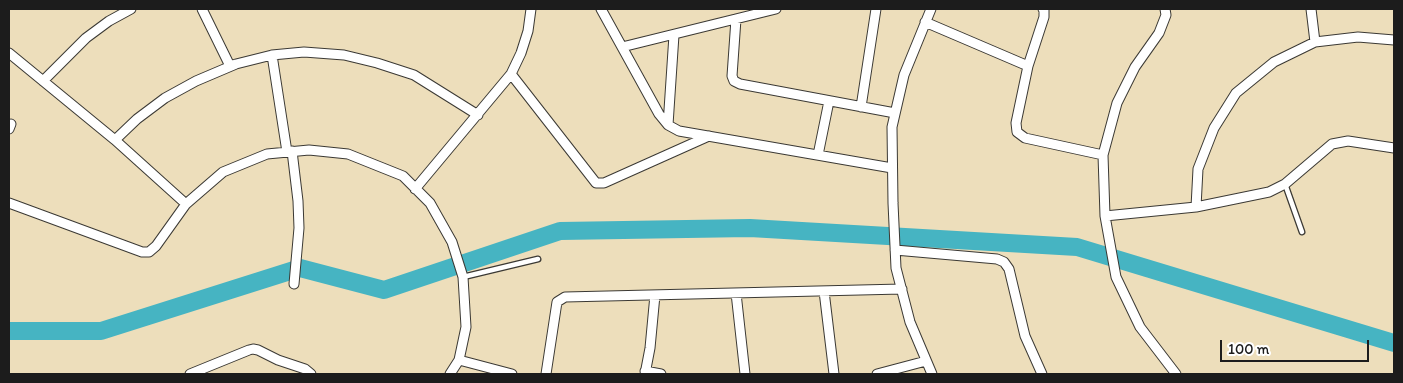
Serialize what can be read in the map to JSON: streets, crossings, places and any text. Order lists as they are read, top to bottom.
{
  "scale_bar": "100 m"
}
